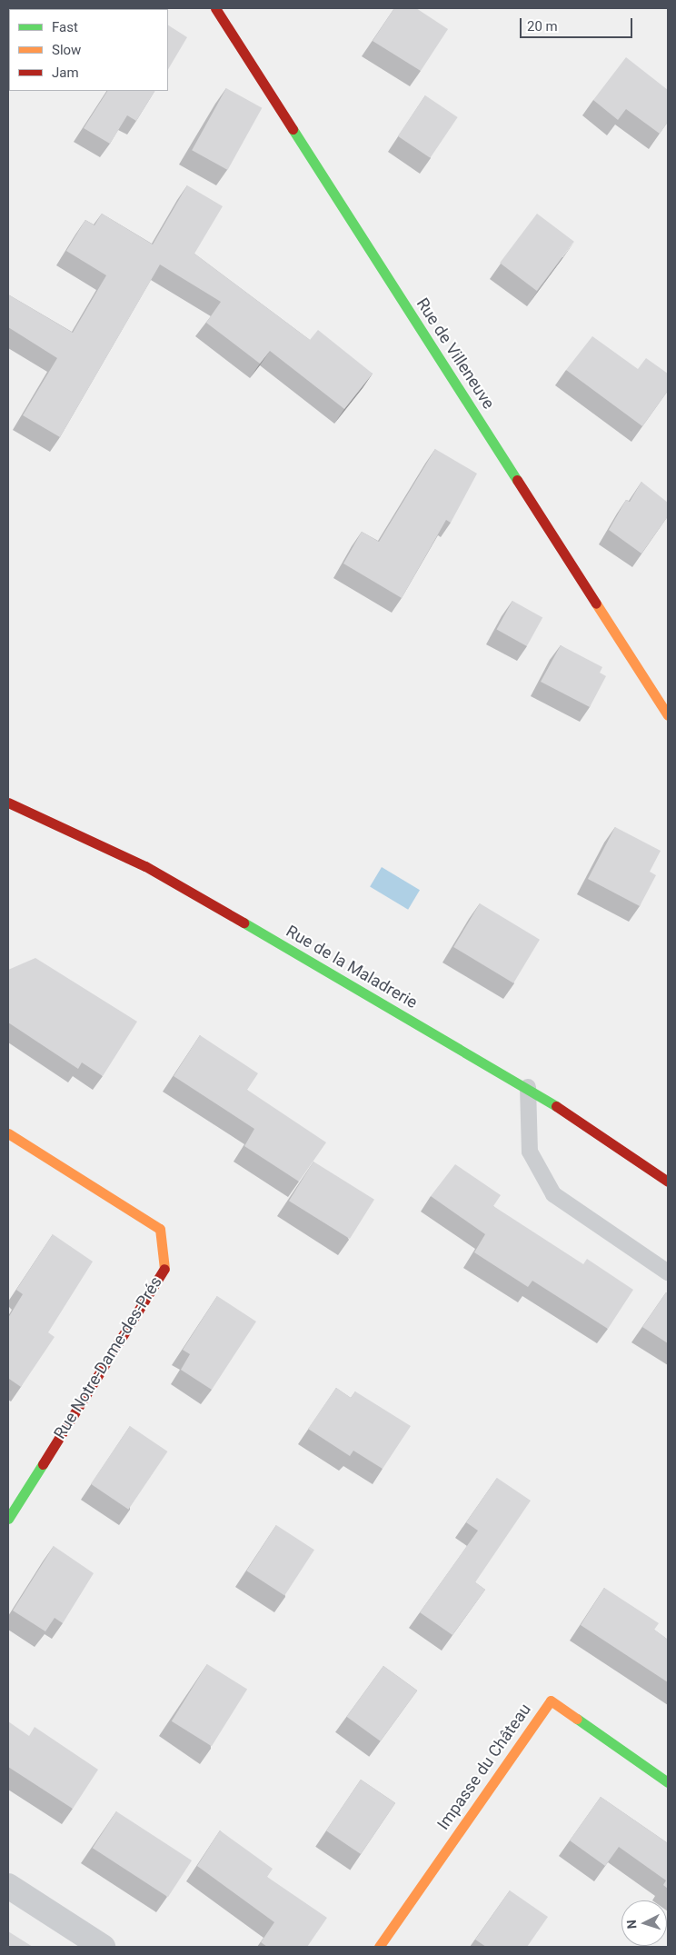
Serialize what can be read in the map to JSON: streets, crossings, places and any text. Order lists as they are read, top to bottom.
{
  "streets": {
    "street": [
      "Rue de Villeneuve",
      "Rue de la Maladrerie",
      "Rue Notre-Dame-des-Prés",
      "Impasse du Château"
    ]
  },
  "legend": ["Fast", "Slow", "Jam"],
  "scale_bar": "20 m",
  "north": "left"
}
